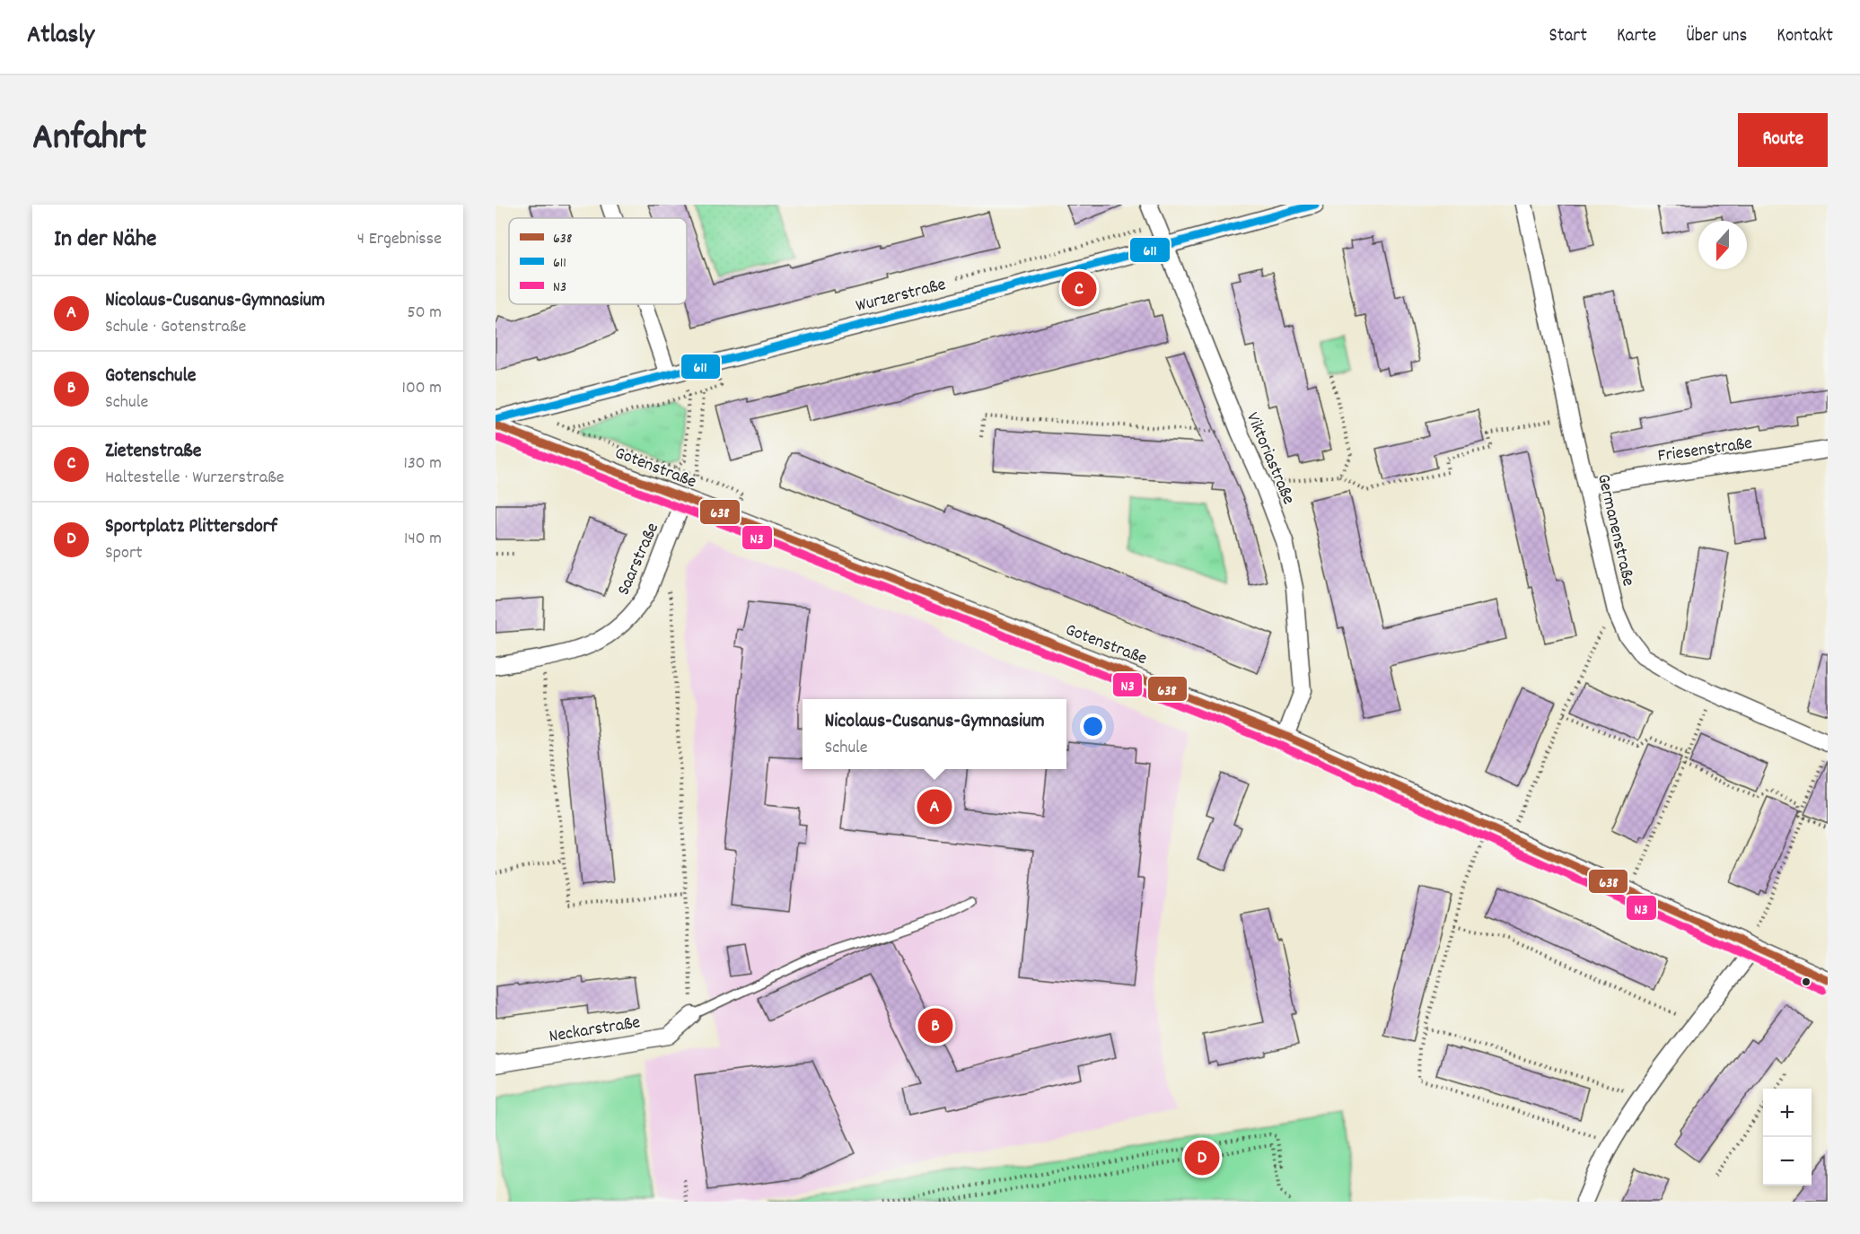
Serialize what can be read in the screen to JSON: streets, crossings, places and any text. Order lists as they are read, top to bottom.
{
  "streets": {
    "street": [
      "Wurzerstraße",
      "Friesenstraße",
      "Viktoriastraße",
      "Gotenstraße",
      "Germanenstraße",
      "Saarstraße",
      "Neckarstraße"
    ]
  },
  "crossings": [
    ["Wurzerstraße", "Viktoriastraße"],
    ["Friesenstraße", "Germanenstraße"],
    ["Viktoriastraße", "Gotenstraße"],
    ["Gotenstraße", "Saarstraße"]
  ],
  "lines": ["transit line 611", "transit line 638", "transit line N3"],
  "legend": ["638", "611", "N3"],
  "north": "bottom",
  "page": {
    "header": "Atlasly",
    "nav": [
      "Start",
      "Karte",
      "Über uns",
      "Kontakt"
    ],
    "title": "Anfahrt",
    "buttons": "Route",
    "heading": ["In der Nähe", "4 Ergebnisse"],
    "pins": [
      "C",
      "A",
      "B",
      "D"
    ],
    "list": [
      {
        "mark": "A",
        "name": "Nicolaus-Cusanus-Gymnasium",
        "note": "Schule · Gotenstraße",
        "value": "50 m"
      },
      {
        "mark": "B",
        "name": "Gotenschule",
        "note": "Schule",
        "value": "100 m"
      },
      {
        "mark": "C",
        "name": "Zietenstraße",
        "note": "Haltestelle · Wurzerstraße",
        "value": "130 m"
      },
      {
        "mark": "D",
        "name": "Sportplatz Plittersdorf",
        "note": "Sport",
        "value": "140 m"
      }
    ],
    "popup": ["Nicolaus-Cusanus-Gymnasium", "Schule"],
    "map_buttons": ["+", "−"]
  }
}
